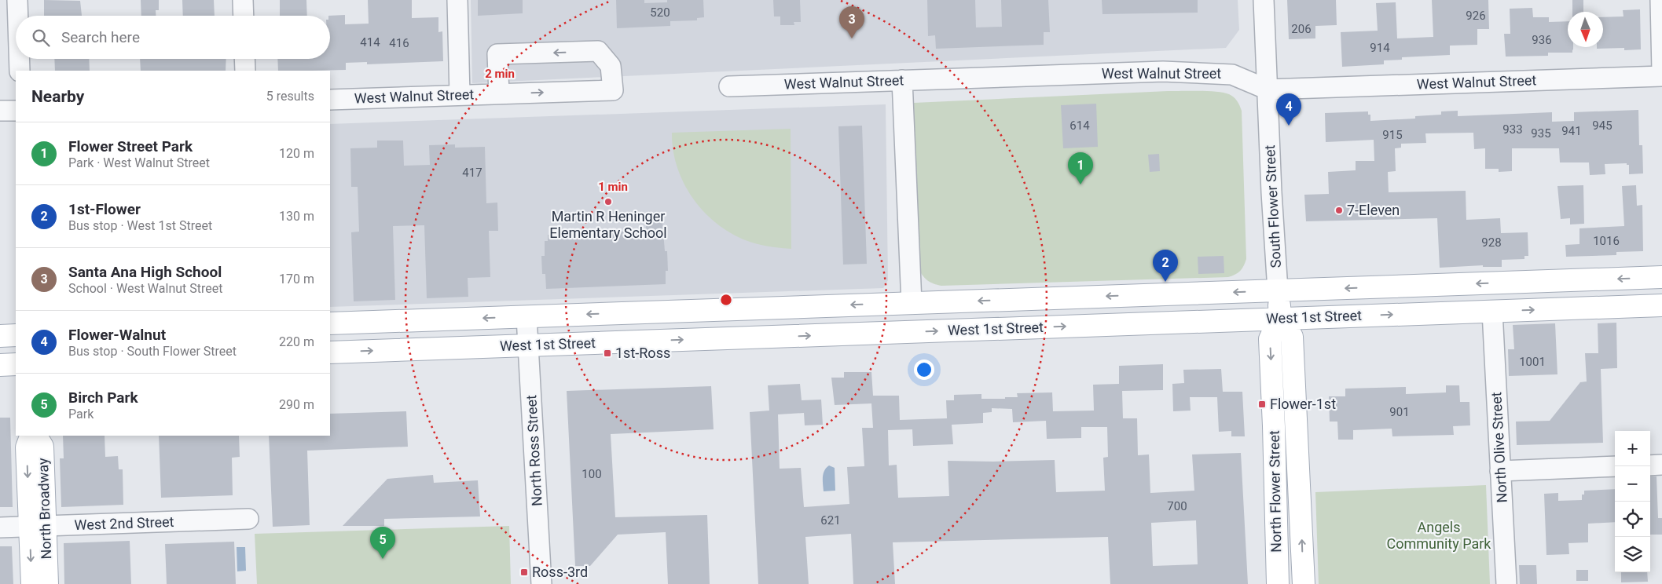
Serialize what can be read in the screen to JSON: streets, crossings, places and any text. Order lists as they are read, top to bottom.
{
  "streets": {
    "main road": [
      "South Flower Street",
      "West 1st Street",
      "North Flower Street",
      "North Broadway"
    ],
    "street": [
      "West Walnut Street",
      "North Olive Street",
      "North Ross Street",
      "West 2nd Street"
    ]
  },
  "crossings": [
    ["West Walnut Street", "South Flower Street"],
    ["South Flower Street", "West 1st Street"],
    ["South Flower Street", "North Flower Street"],
    ["West 1st Street", "North Olive Street"],
    ["West 1st Street", "North Ross Street"],
    ["West 1st Street", "North Flower Street"],
    ["North Broadway", "West 2nd Street"]
  ],
  "parks": ["Angels Community Park"],
  "places": {
    "other": ["Martin R Heninger Elementary School", "7-Eleven"],
    "transit": ["1st-Ross", "Flower-1st", "Ross-3rd"]
  },
  "house_numbers": [
    "520",
    "926",
    "206",
    "936",
    "414",
    "416",
    "914",
    "614",
    "945",
    "933",
    "941",
    "935",
    "915",
    "417",
    "1016",
    "928",
    "1001",
    "901",
    "100",
    "700",
    "621"
  ],
  "north": "bottom",
  "page": {
    "pins": [
      "3",
      "4",
      "1",
      "2",
      "5"
    ],
    "search": "Search here",
    "heading": ["Nearby", "5 results"],
    "list": [
      {
        "mark": "1",
        "name": "Flower Street Park",
        "note": "Park · West Walnut Street",
        "value": "120 m"
      },
      {
        "mark": "2",
        "name": "1st-Flower",
        "note": "Bus stop · West 1st Street",
        "value": "130 m"
      },
      {
        "mark": "3",
        "name": "Santa Ana High School",
        "note": "School · West Walnut Street",
        "value": "170 m"
      },
      {
        "mark": "4",
        "name": "Flower-Walnut",
        "note": "Bus stop · South Flower Street",
        "value": "220 m"
      },
      {
        "mark": "5",
        "name": "Birch Park",
        "note": "Park",
        "value": "290 m"
      }
    ],
    "map_buttons": ["+", "−"]
  },
  "rings": ["2 min", "1 min"]
}
